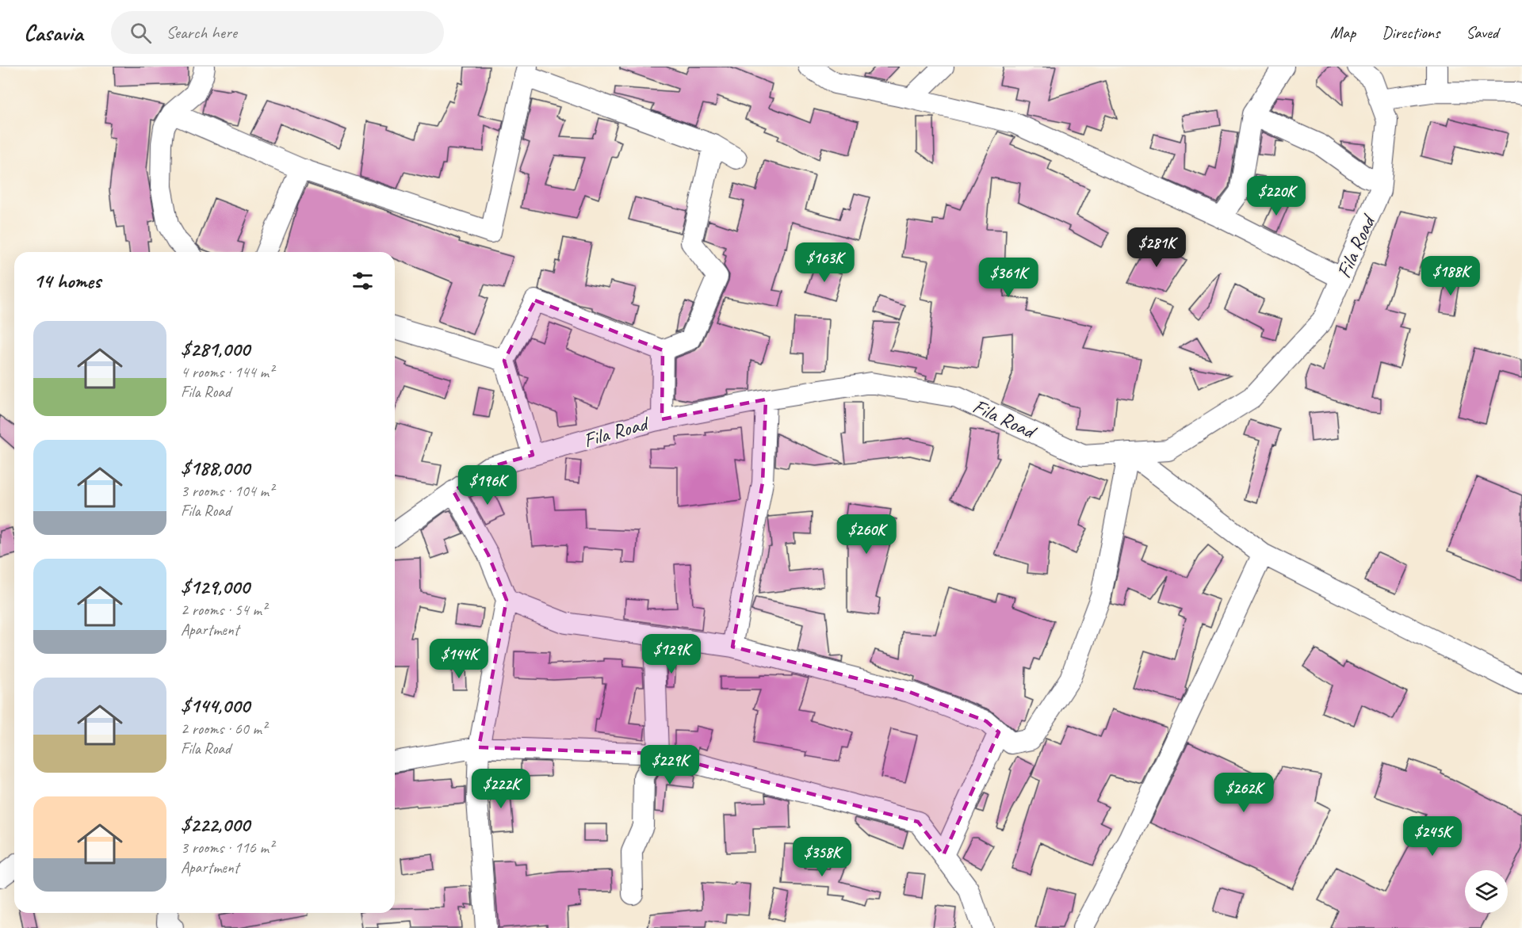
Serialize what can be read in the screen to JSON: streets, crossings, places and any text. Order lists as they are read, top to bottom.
{
  "streets": {
    "street": ["Fila Road"]
  },
  "page": {
    "header": "Casavia",
    "search": "Search here",
    "nav": ["Map", "Directions", "Saved"],
    "price": [
      "$220K",
      "$281K",
      "$163K",
      "$188K",
      "$361K",
      "$196K",
      "$260K",
      "$129K",
      "$144K",
      "$229K",
      "$222K",
      "$262K",
      "$245K",
      "$358K"
    ],
    "heading": "14 homes",
    "list": [
      {
        "name": "$281,000",
        "note": "4 rooms · 144 m² · Fila Road"
      },
      {
        "name": "$188,000",
        "note": "3 rooms · 104 m² · Fila Road"
      },
      {
        "name": "$129,000",
        "note": "2 rooms · 54 m² · Apartment"
      },
      {
        "name": "$144,000",
        "note": "2 rooms · 60 m² · Fila Road"
      },
      {
        "name": "$222,000",
        "note": "3 rooms · 116 m² · Apartment"
      }
    ]
  }
}
